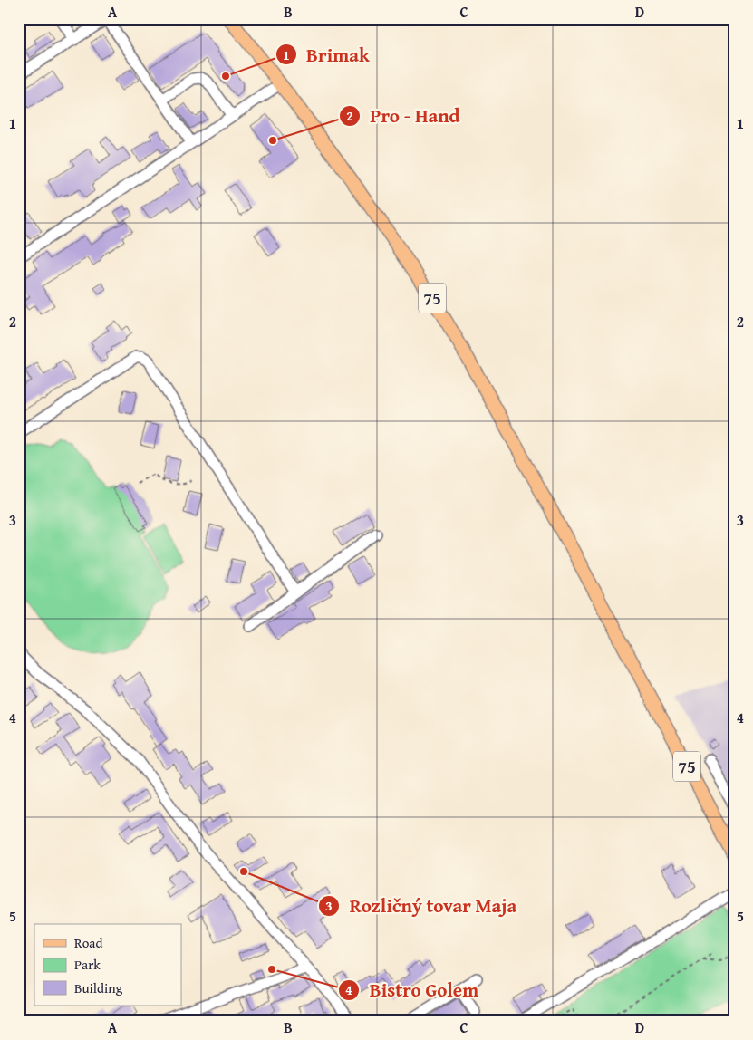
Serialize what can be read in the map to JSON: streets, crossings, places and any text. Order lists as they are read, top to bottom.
{
  "streets": {
    "main road": ["75"]
  },
  "places": [
    "Brimak",
    "Pro - Hand",
    "Rozličný tovar Maja",
    "Bistro Golem"
  ],
  "legend": ["Road", "Park", "Building"],
  "grid": {
    "columns": [
      "A",
      "B",
      "C",
      "D"
    ],
    "rows": [
      "1",
      "2",
      "3",
      "4",
      "5"
    ]
  }
}
